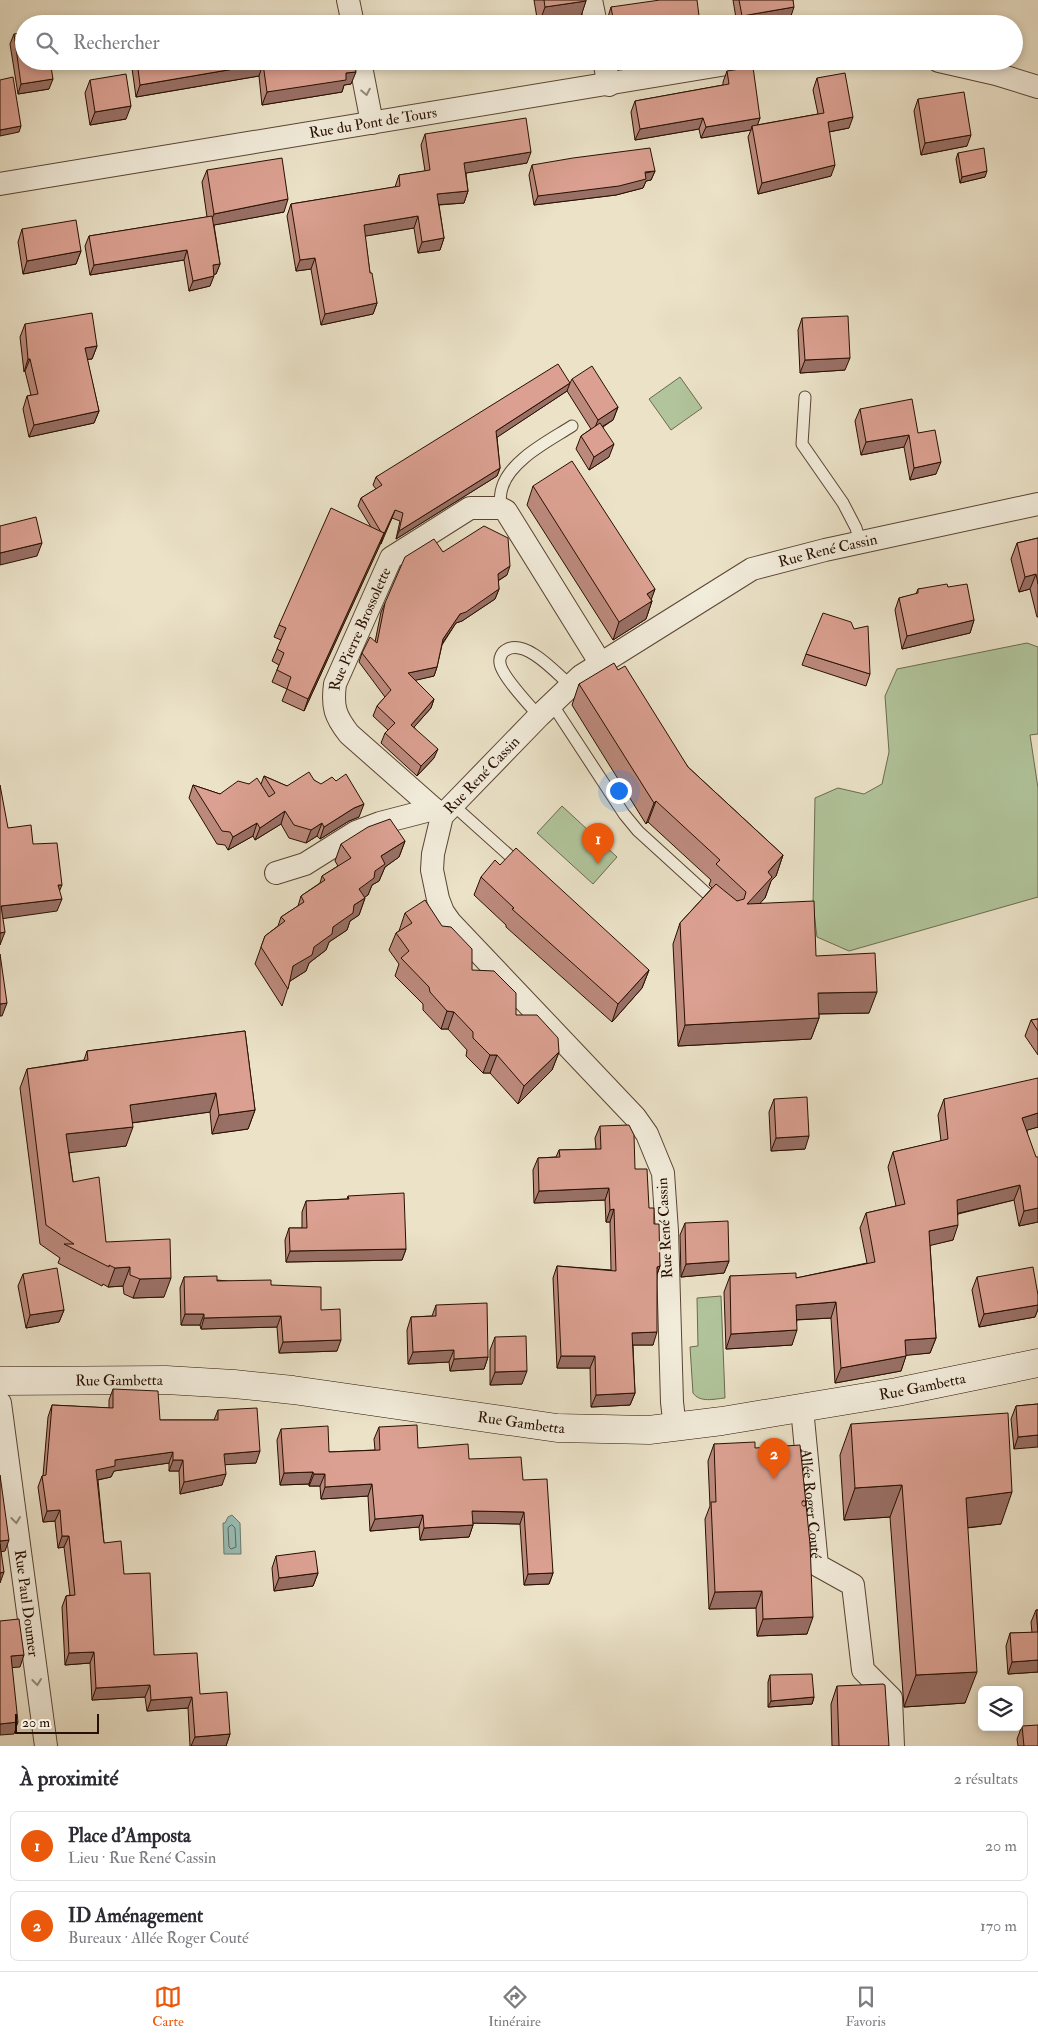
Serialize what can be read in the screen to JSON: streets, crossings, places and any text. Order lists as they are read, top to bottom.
{
  "streets": {
    "main road": ["Rue Gambetta"],
    "street": [
      "Rue du Pont de Tours",
      "Rue René Cassin",
      "Rue Pierre Brossolette",
      "Allée Roger Couté",
      "Rue Paul Doumer"
    ]
  },
  "crossings": [
    ["Rue René Cassin", "Rue Pierre Brossolette"],
    ["Rue René Cassin", "Rue Gambetta"],
    ["Rue Gambetta", "Allée Roger Couté"]
  ],
  "one_way": ["Rue Paul Doumer"],
  "scale_bar": "20 m",
  "page": {
    "search": "Rechercher",
    "pins": ["1", "2"],
    "scale": "20 m",
    "heading": ["À proximité", "2 résultats"],
    "list": [
      {
        "mark": "1",
        "name": "Place d'Amposta",
        "note": "Lieu · Rue René Cassin",
        "value": "20 m"
      },
      {
        "mark": "2",
        "name": "ID Aménagement",
        "note": "Bureaux · Allée Roger Couté",
        "value": "170 m"
      }
    ],
    "nav": ["Carte", "Itinéraire", "Favoris"]
  }
}
